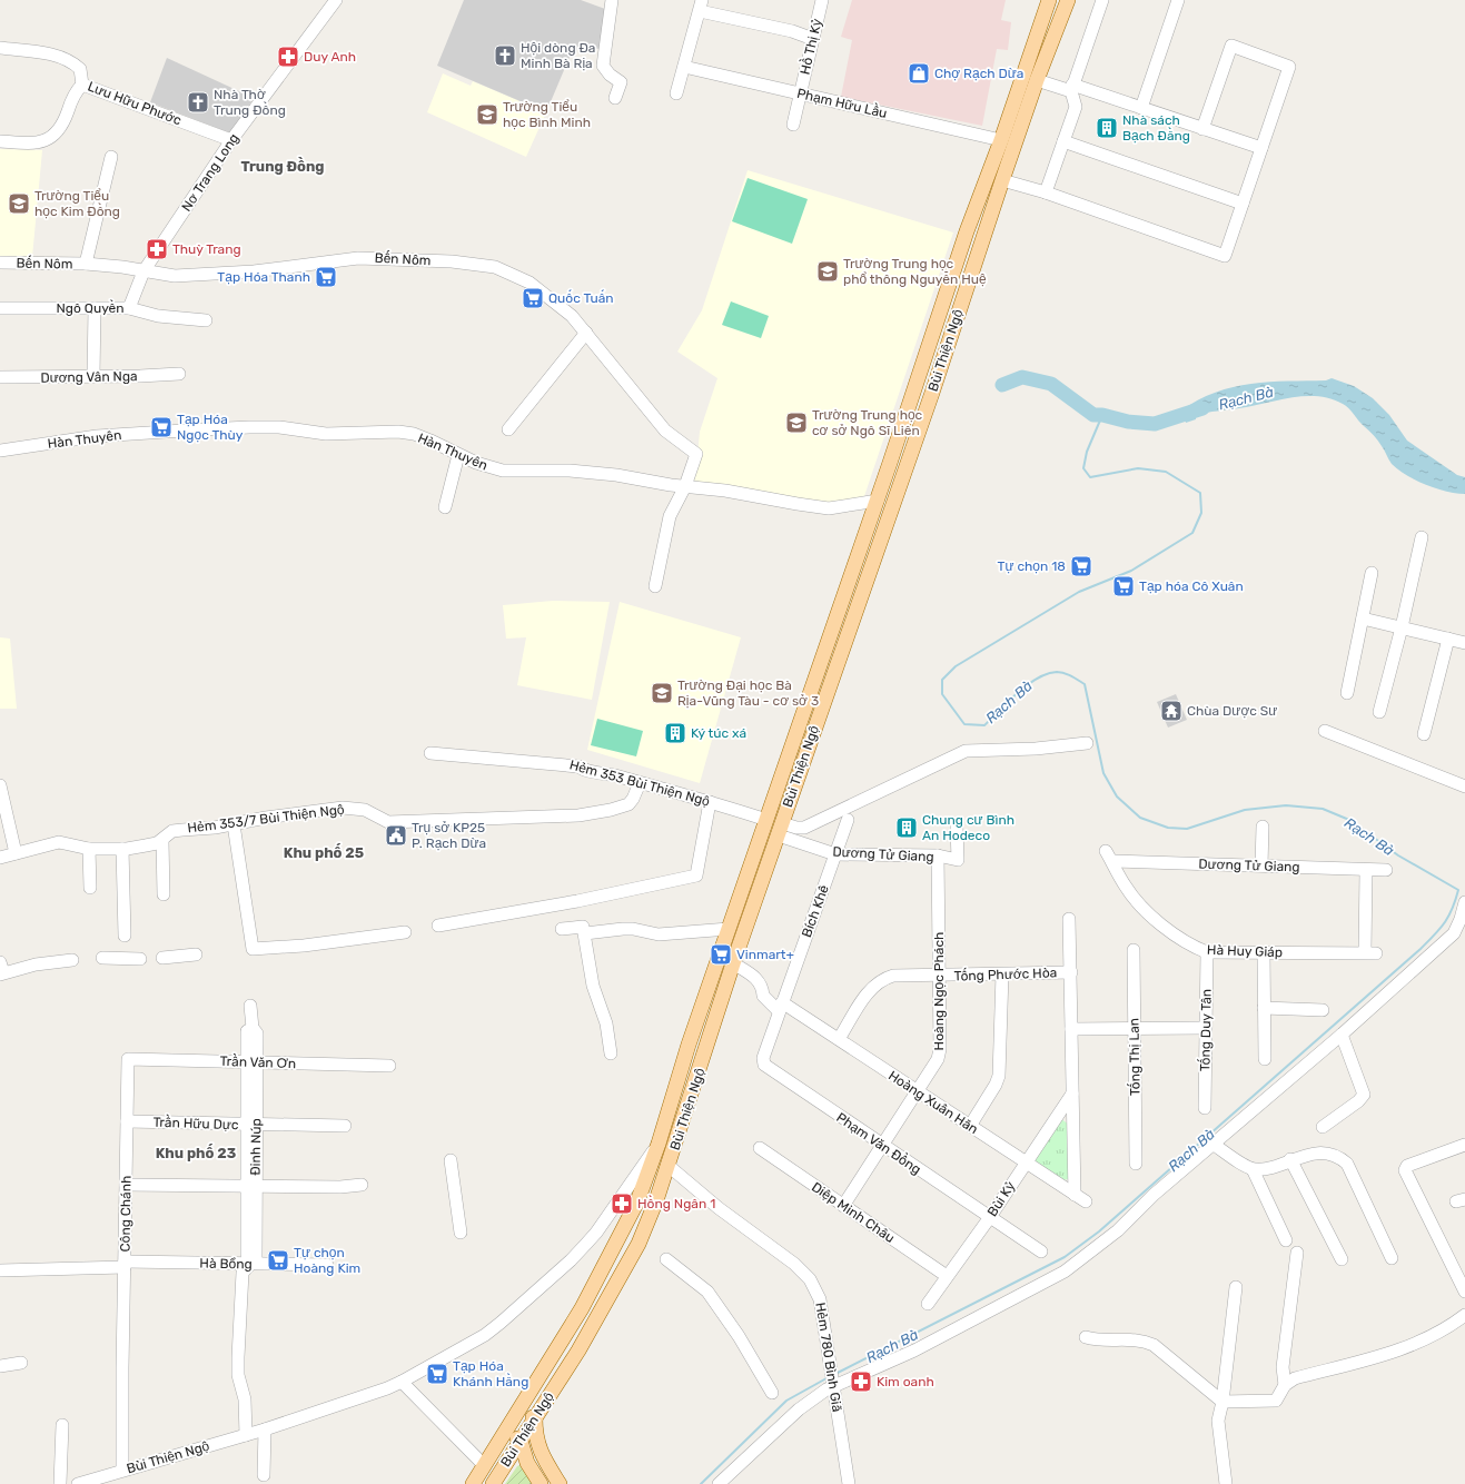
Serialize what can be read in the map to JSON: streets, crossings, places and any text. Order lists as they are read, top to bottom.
{
  "streets": {
    "main road": ["Bùi Thiện Ngộ"],
    "street": [
      "Hồ Thị Kỷ",
      "Lưu Hữu Phước",
      "Phạm Hữu Lầu",
      "Nơ Trang Long",
      "Bến Nôm",
      "Ngô Quyền",
      "Dương Vân Nga",
      "Hàn Thuyên",
      "Hẻm 353 Bùi Thiện Ngộ",
      "Hẻm 353/7 Bùi Thiện Ngộ",
      "Dương Tử Giang",
      "Bích Khê",
      "Hà Huy Giáp",
      "Tống Phước Hòa",
      "Hoàng Ngọc Phách",
      "Tống Duy Tân",
      "Tống Thị Lan",
      "Trần Văn Ơn",
      "Hoàng Xuân Hãn",
      "Trần Hữu Dực",
      "Phạm Văn Đồng",
      "Đinh Núp",
      "Bùi Kỷ",
      "Diệp Minh Châu",
      "Công Chánh",
      "Hà Bổng",
      "Hẻm 780 Bình Giã"
    ]
  },
  "crossings": [
    ["Hồ Thị Kỷ", "Phạm Hữu Lầu"],
    ["Lưu Hữu Phước", "Nơ Trang Long"],
    ["Phạm Hữu Lầu", "Bùi Thiện Ngộ"],
    ["Nơ Trang Long", "Bến Nôm"],
    ["Nơ Trang Long", "Ngô Quyền"],
    ["Bến Nôm", "Hàn Thuyên"],
    ["Bùi Thiện Ngộ", "Hàn Thuyên"],
    ["Bùi Thiện Ngộ", "Hẻm 353 Bùi Thiện Ngộ"],
    ["Bùi Thiện Ngộ", "Dương Tử Giang"],
    ["Bùi Thiện Ngộ", "Đinh Núp"],
    ["Bùi Thiện Ngộ", "Công Chánh"],
    ["Bùi Thiện Ngộ", "Hẻm 780 Bình Giã"],
    ["Hẻm 353 Bùi Thiện Ngộ", "Hẻm 353/7 Bùi Thiện Ngộ"],
    ["Dương Tử Giang", "Bích Khê"],
    ["Dương Tử Giang", "Hà Huy Giáp"],
    ["Dương Tử Giang", "Hoàng Ngọc Phách"],
    ["Bích Khê", "Hoàng Xuân Hãn"],
    ["Bích Khê", "Phạm Văn Đồng"],
    ["Hà Huy Giáp", "Tống Duy Tân"],
    ["Tống Phước Hòa", "Hoàng Ngọc Phách"],
    ["Tống Phước Hòa", "Hoàng Xuân Hãn"],
    ["Hoàng Ngọc Phách", "Hoàng Xuân Hãn"],
    ["Hoàng Ngọc Phách", "Phạm Văn Đồng"],
    ["Hoàng Ngọc Phách", "Diệp Minh Châu"],
    ["Trần Văn Ơn", "Đinh Núp"],
    ["Trần Văn Ơn", "Công Chánh"],
    ["Hoàng Xuân Hãn", "Phạm Văn Đồng"],
    ["Hoàng Xuân Hãn", "Bùi Kỷ"],
    ["Trần Hữu Dực", "Đinh Núp"],
    ["Trần Hữu Dực", "Công Chánh"],
    ["Phạm Văn Đồng", "Bùi Kỷ"],
    ["Đinh Núp", "Hà Bổng"],
    ["Bùi Kỷ", "Diệp Minh Châu"],
    ["Công Chánh", "Hà Bổng"]
  ],
  "districts": ["Trung Đồng", "Khu phố 25", "Khu phố 23"],
  "water": ["Rạch Bà"],
  "places": {
    "church": ["Hội dòng Đa Minh Bà Rịa", "Nhà Thờ Trung Đồng"],
    "pharmacy": [
      "Duy Anh",
      "Thuỳ Trang",
      "Hồng Ngân 1",
      "Kim oanh"
    ],
    "shop": ["Chợ Rạch Dừa"],
    "school or university": [
      "Trường Tiểu học Bình Minh",
      "Trường Tiểu học Kim Đồng",
      "Trường Trung học phổ thông Nguyễn Huệ",
      "Trường Trung học cơ sở Ngô Sĩ Liên",
      "Trường Đại học Bà Rịa-Vũng Tàu - cơ sở 3"
    ],
    "building": ["Nhà sách Bạch Đằng", "Ký túc xá", "Chung cư Bình An Hodeco"],
    "supermarket": [
      "Tạp Hóa Thanh",
      "Quốc Tuấn",
      "Tạp Hóa Ngọc Thùy",
      "Tự chọn 18",
      "Tạp hóa Cô Xuân",
      "Vinmart+",
      "Tự chọn Hoàng Kim",
      "Tạp Hóa Khánh Hằng"
    ],
    "temple": ["Chùa Dược Sư"],
    "public building": ["Trụ sở KP25 P. Rạch Dừa"]
  }
}
